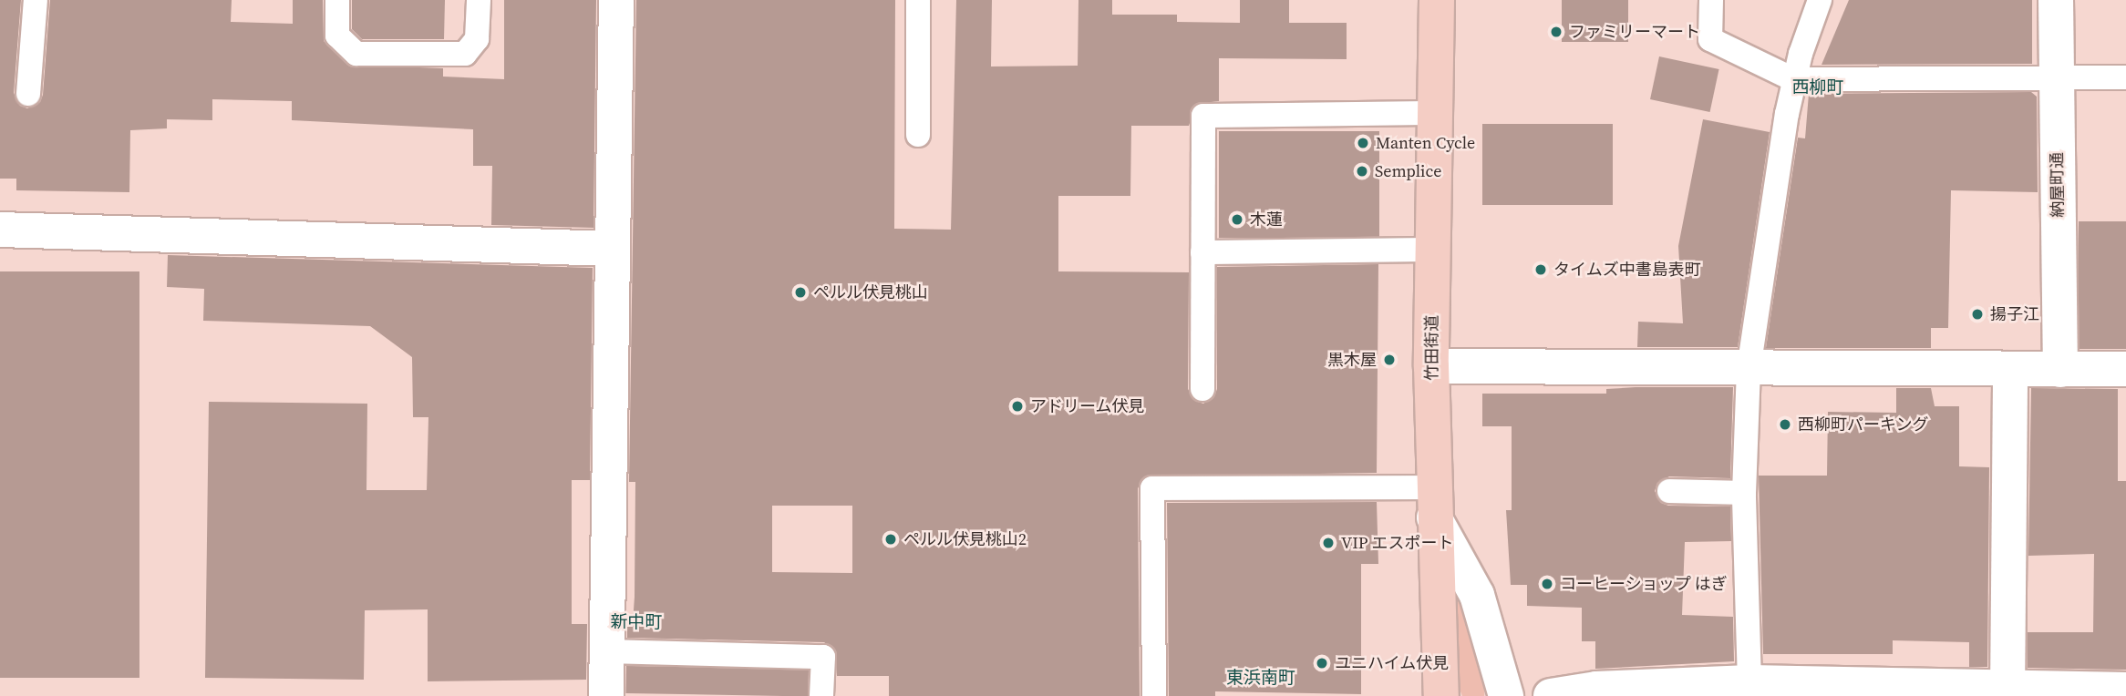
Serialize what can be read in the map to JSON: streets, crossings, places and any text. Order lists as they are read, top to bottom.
{
  "streets": {
    "main road": ["竹田街道"],
    "street": ["納屋町通"]
  },
  "districts": ["西柳町", "新中町", "東浜南町"],
  "places": [
    "ファミリーマート",
    "Manten Cycle",
    "Semplice",
    "木蓮",
    "タイムズ中書島表町",
    "ペルル伏見桃山",
    "揚子江",
    "黒木屋",
    "アドリーム伏見",
    "西柳町パーキング",
    "ペルル伏見桃山2",
    "VIP エスポート",
    "コーヒーショップ はぎ",
    "ユニハイム伏見"
  ]
}
